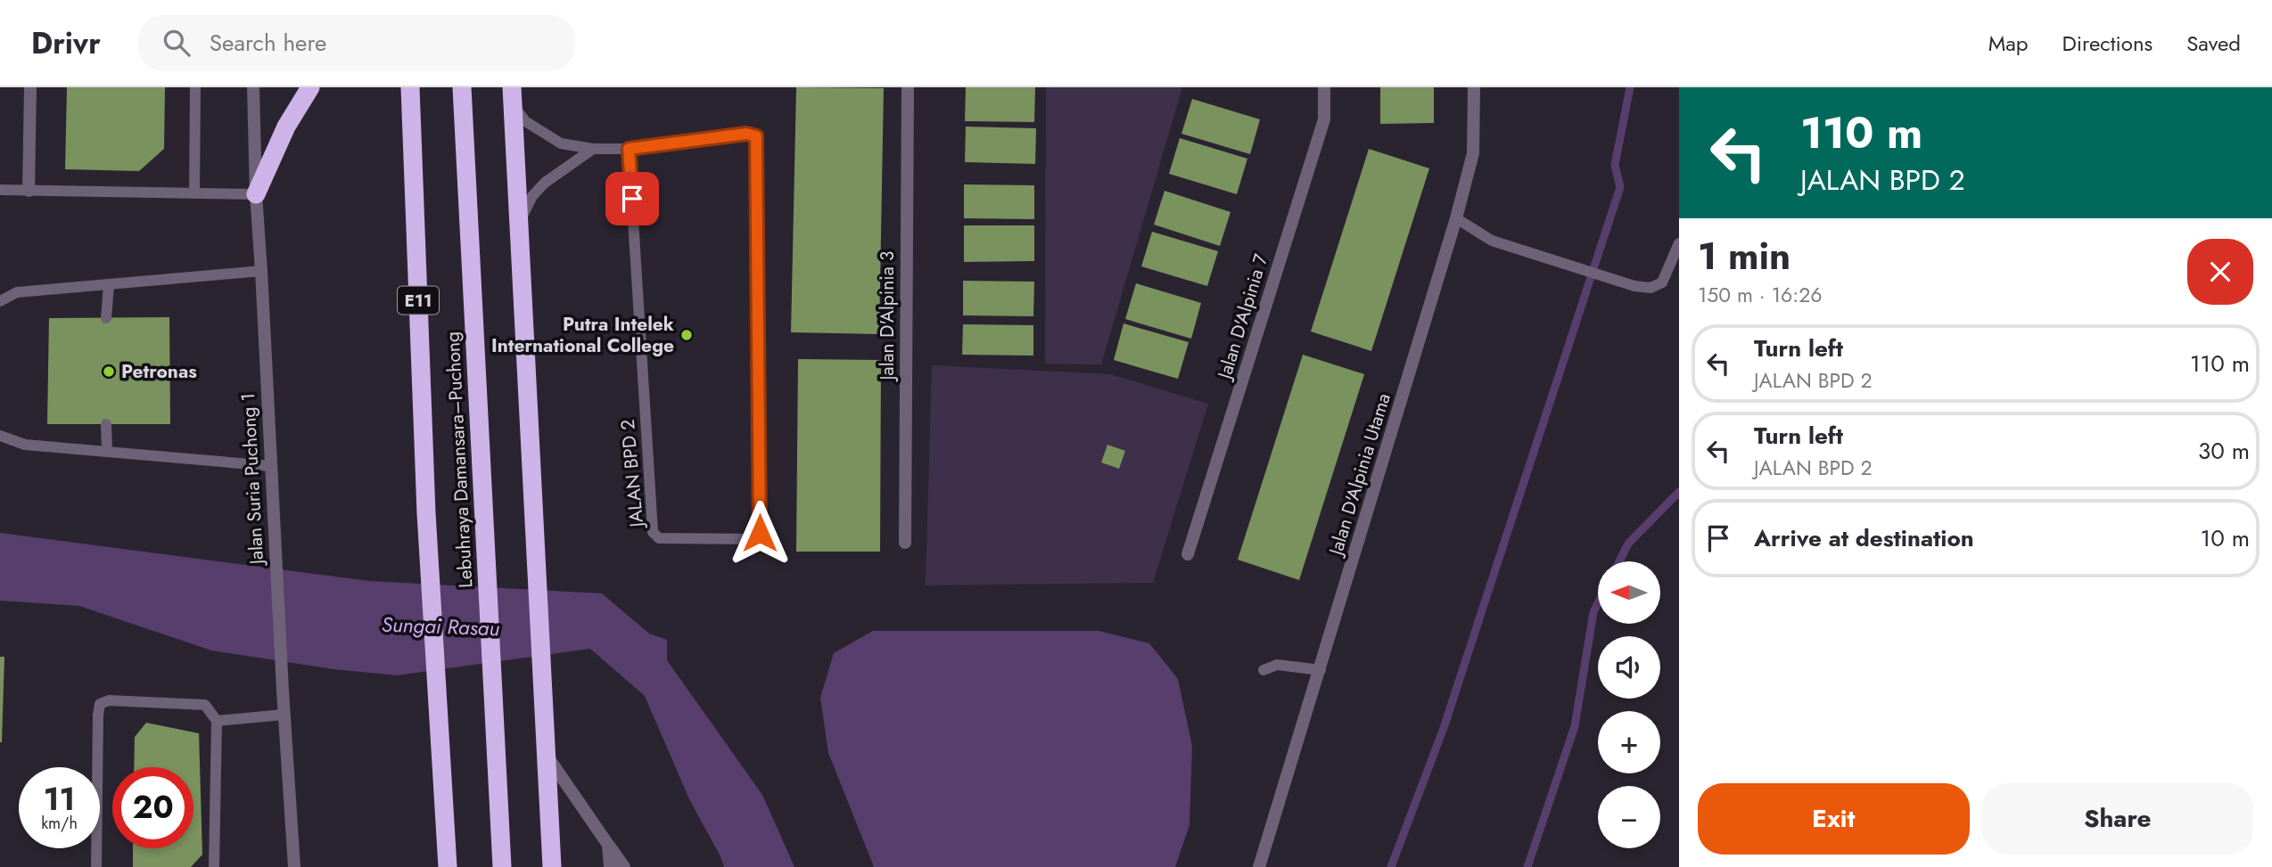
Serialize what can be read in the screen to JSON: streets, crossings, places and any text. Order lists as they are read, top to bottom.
{
  "streets": {
    "highway": ["E11", "Lebuhraya Damansara–Puchong"],
    "street": [
      "Jalan D'Alpinia 3",
      "Jalan D'Alpinia 7",
      "Jalan D'Alpinia Utama",
      "Jalan Suria Puchong 1"
    ],
    "lane": ["JALAN BPD 2"]
  },
  "water": ["Sungai Rasau"],
  "places": ["Putra Intelek International College", "Petronas"],
  "north": "left",
  "page": {
    "header": "Drivr",
    "search": "Search here",
    "nav": ["Map", "Directions", "Saved"],
    "turn": ["110 m", "JALAN BPD 2"],
    "heading": ["1 min", "150 m · 16:26"],
    "list": [
      {
        "name": "Turn left",
        "note": "JALAN BPD 2",
        "value": "110 m"
      },
      {
        "name": "Turn left",
        "note": "JALAN BPD 2",
        "value": "30 m"
      },
      {
        "name": "Arrive at destination",
        "value": "10 m"
      }
    ],
    "map_buttons": ["+", "−"],
    "speed": "11 km/h",
    "limit": "20",
    "buttons": ["Exit", "Share"]
  }
}
